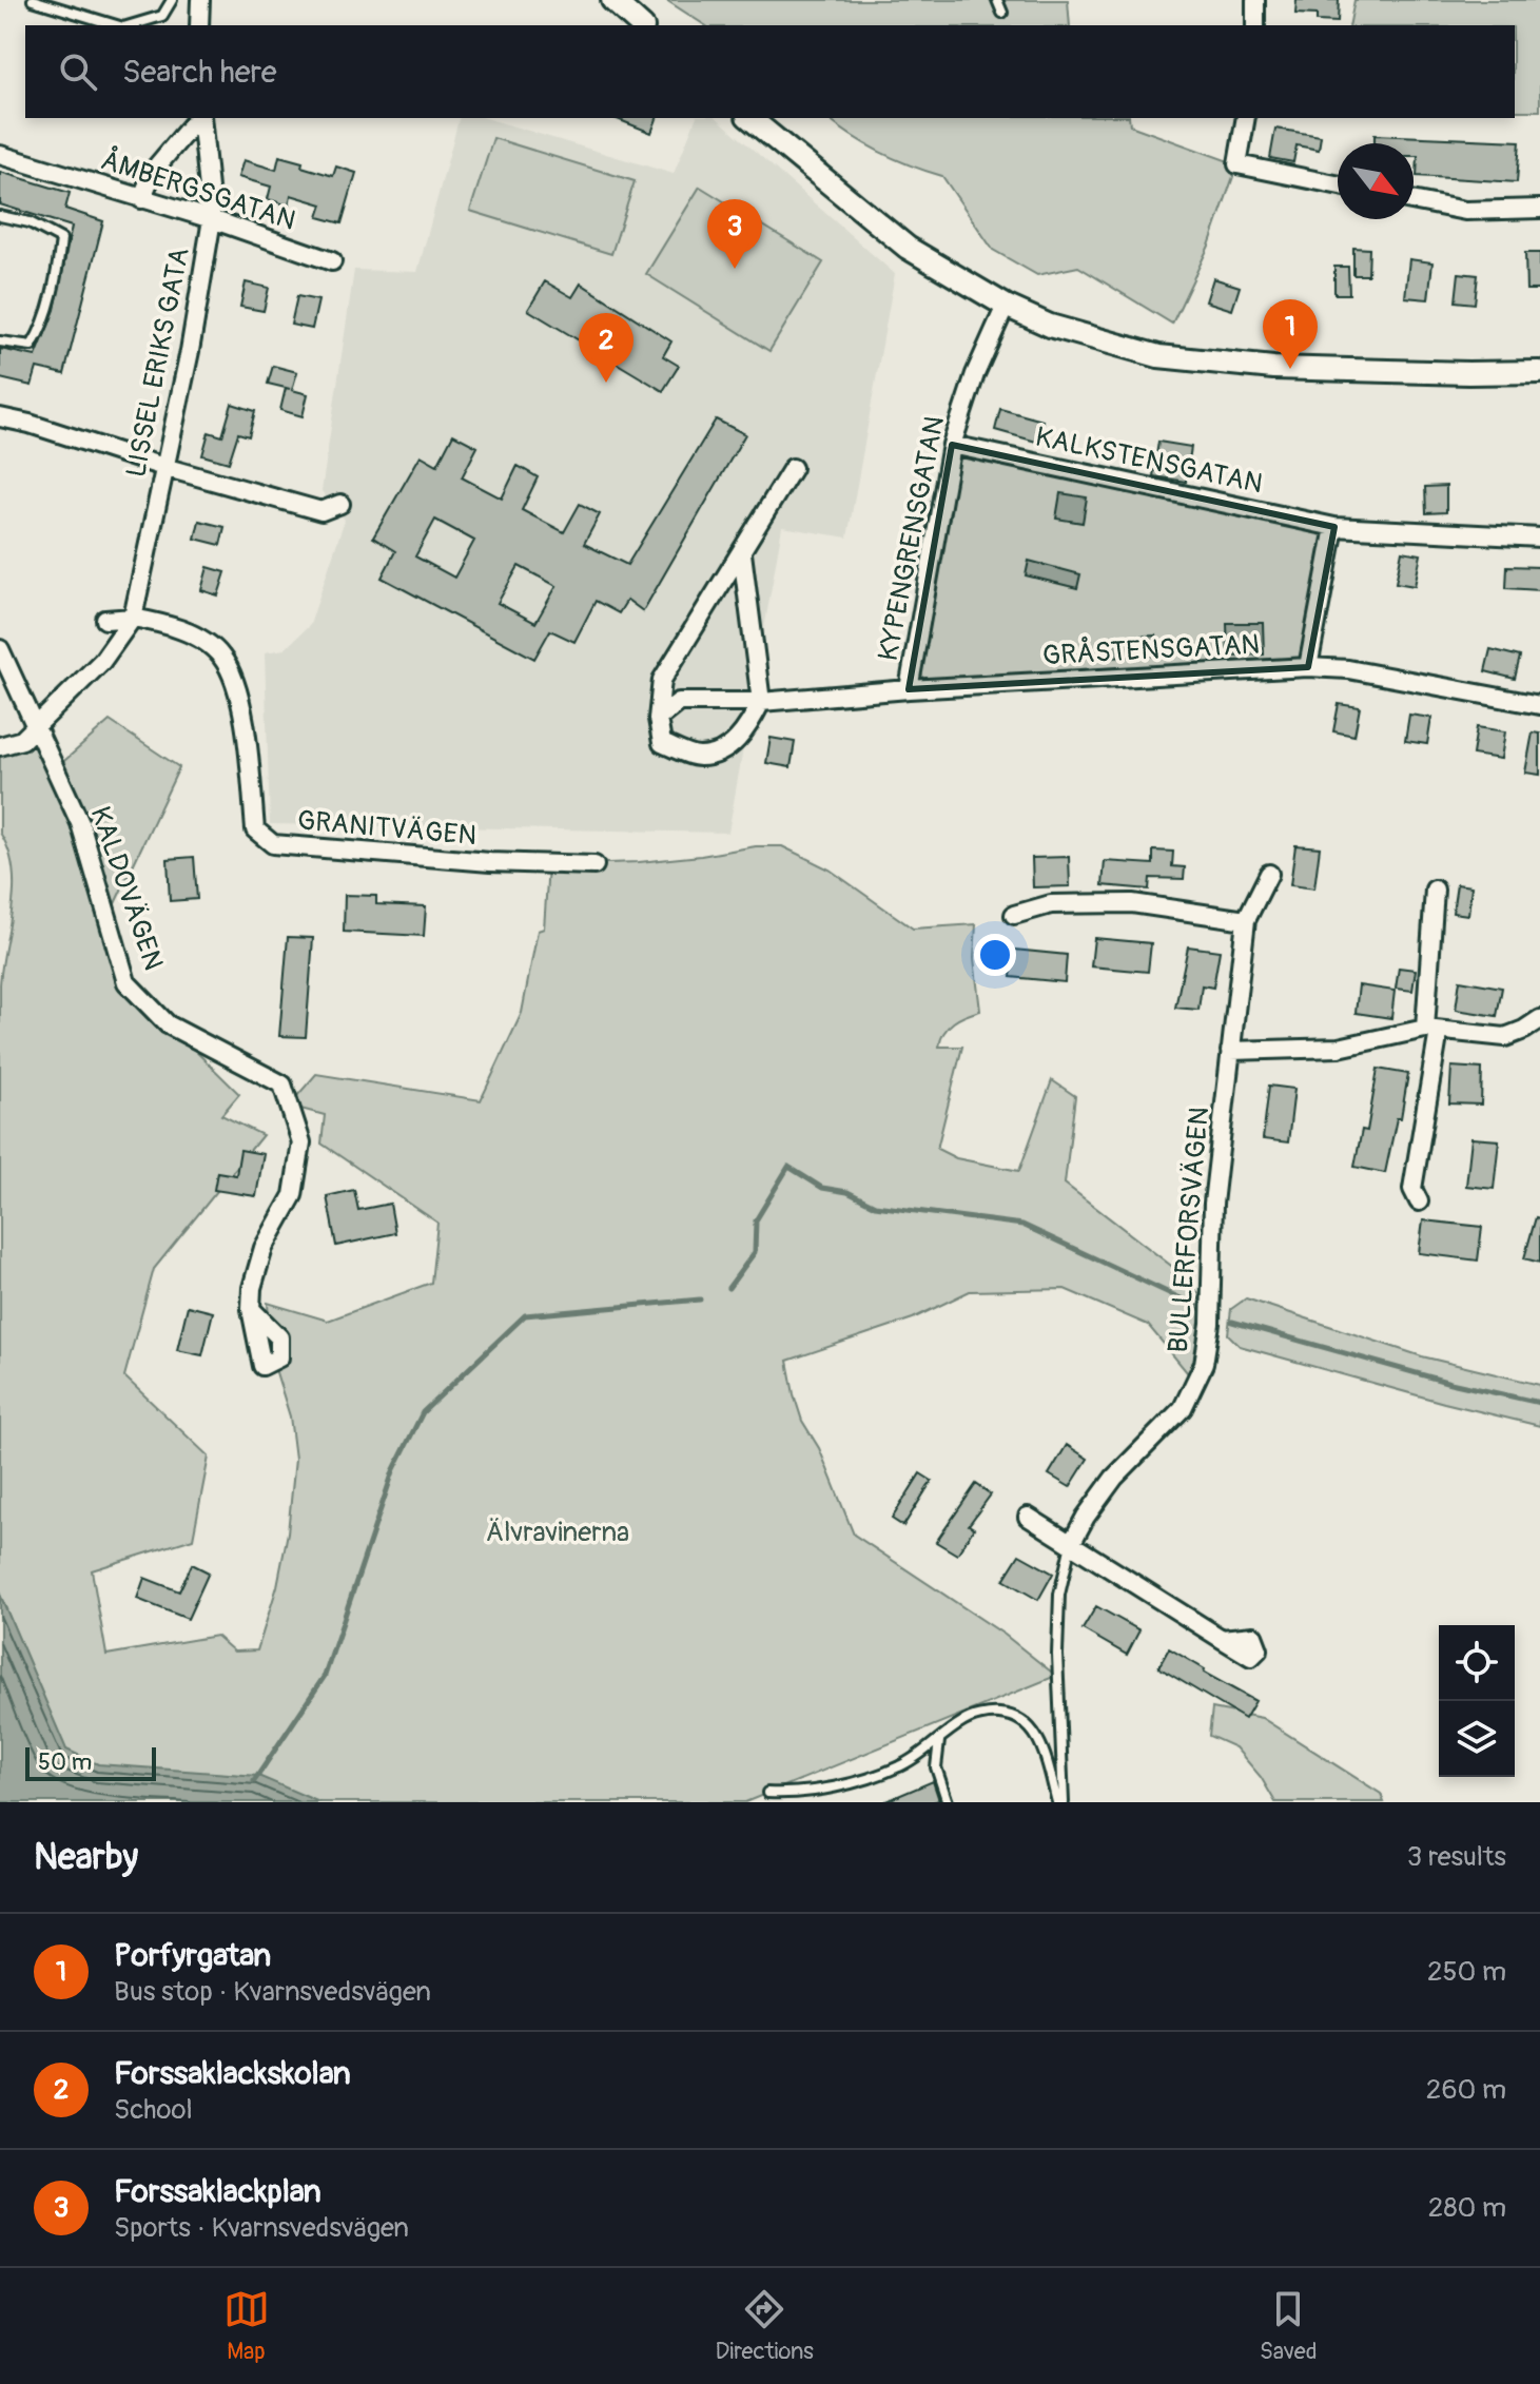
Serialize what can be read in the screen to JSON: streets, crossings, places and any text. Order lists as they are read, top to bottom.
{
  "streets": {
    "street": [
      "ÅMBERGSGATAN",
      "LISSEL ERIKS GATA",
      "KALKSTENSGATAN",
      "KYPENGRENSGATAN",
      "GRÅSTENSGATAN",
      "GRANITVÄGEN",
      "KALDOVÄGEN",
      "BULLERFORSVÄGEN"
    ]
  },
  "crossings": [
    ["ÅMBERGSGATAN", "LISSEL ERIKS GATA"],
    ["LISSEL ERIKS GATA", "GRANITVÄGEN"],
    ["KALKSTENSGATAN", "KYPENGRENSGATAN"],
    ["KYPENGRENSGATAN", "GRÅSTENSGATAN"]
  ],
  "parks": ["Älvravinerna"],
  "scale_bar": "50 m",
  "north": "bottom right",
  "page": {
    "search": "Search here",
    "pins": ["3", "1", "2"],
    "scale": "50 m",
    "heading": ["Nearby", "3 results"],
    "list": [
      {
        "mark": "1",
        "name": "Porfyrgatan",
        "note": "Bus stop · Kvarnsvedsvägen",
        "value": "250 m"
      },
      {
        "mark": "2",
        "name": "Forssaklackskolan",
        "note": "School",
        "value": "260 m"
      },
      {
        "mark": "3",
        "name": "Forssaklackplan",
        "note": "Sports · Kvarnsvedsvägen",
        "value": "280 m"
      }
    ],
    "nav": ["Map", "Directions", "Saved"]
  }
}
